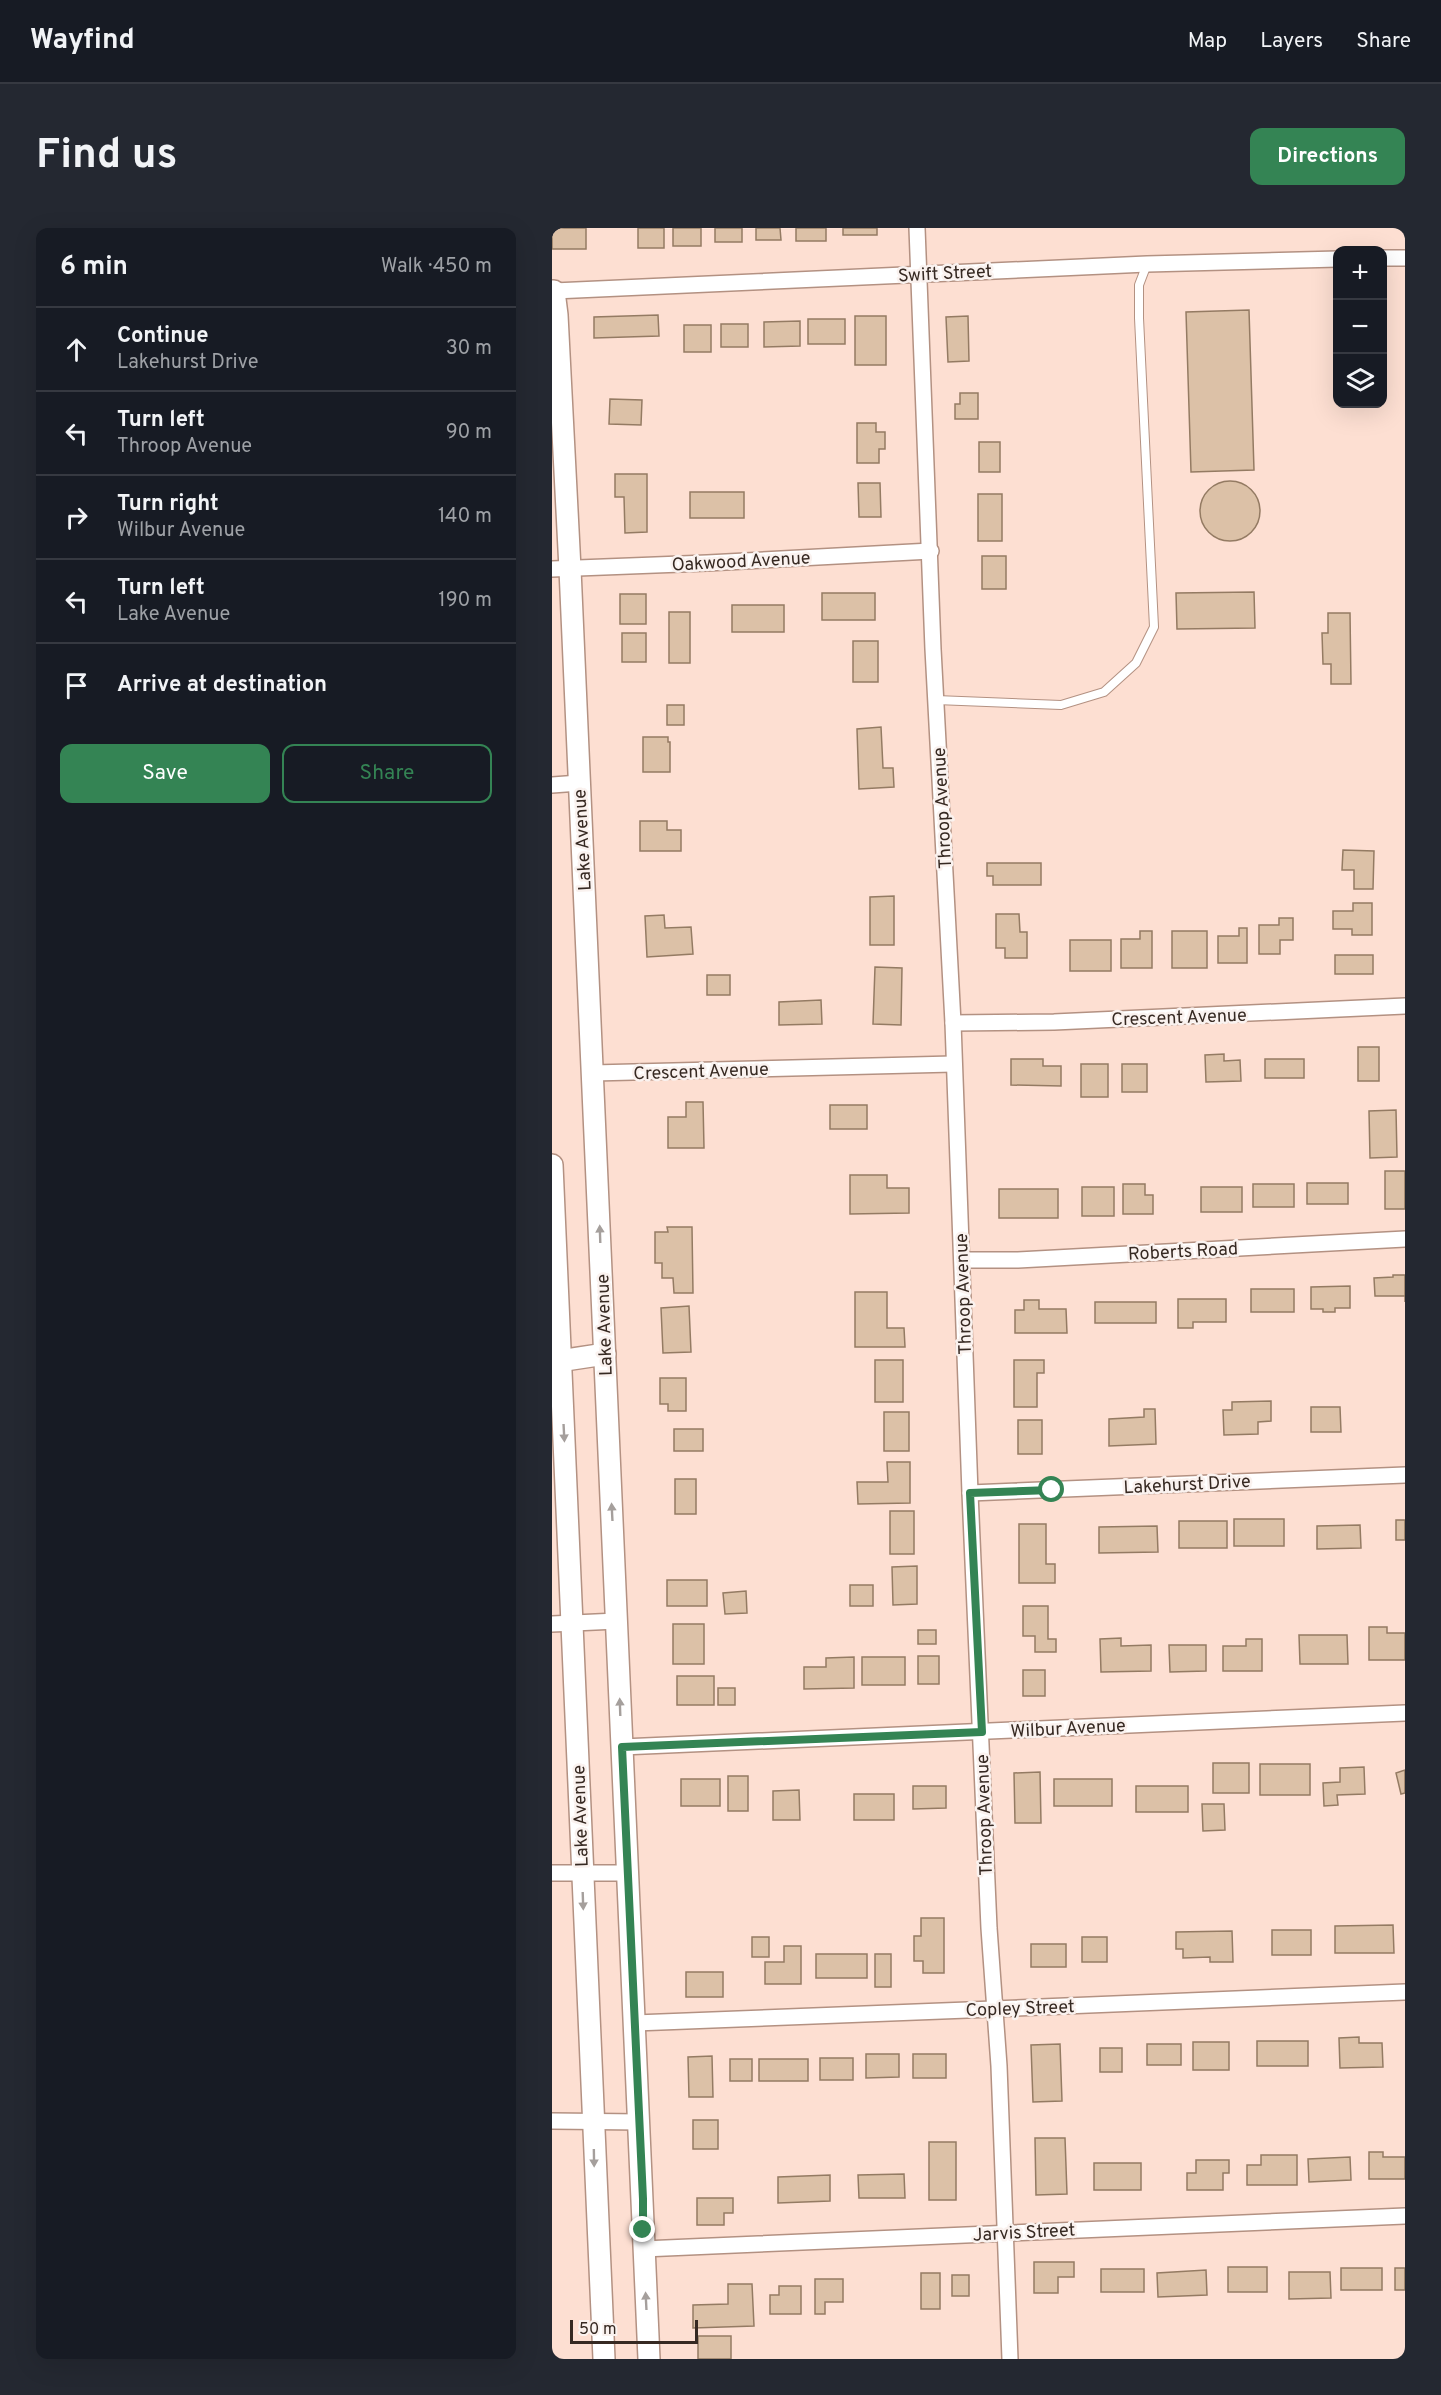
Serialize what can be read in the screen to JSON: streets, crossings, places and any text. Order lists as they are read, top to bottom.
{
  "streets": {
    "main road": ["Lake Avenue"],
    "street": [
      "Swift Street",
      "Oakwood Avenue",
      "Throop Avenue",
      "Crescent Avenue",
      "Roberts Road",
      "Lakehurst Drive",
      "Wilbur Avenue",
      "Copley Street",
      "Jarvis Street"
    ]
  },
  "crossings": [
    ["Swift Street", "Throop Avenue"],
    ["Swift Street", "Lake Avenue"],
    ["Oakwood Avenue", "Throop Avenue"],
    ["Oakwood Avenue", "Lake Avenue"],
    ["Throop Avenue", "Crescent Avenue"],
    ["Throop Avenue", "Roberts Road"],
    ["Throop Avenue", "Lakehurst Drive"],
    ["Throop Avenue", "Wilbur Avenue"],
    ["Throop Avenue", "Copley Street"],
    ["Throop Avenue", "Jarvis Street"],
    ["Lake Avenue", "Crescent Avenue"],
    ["Lake Avenue", "Wilbur Avenue"],
    ["Lake Avenue", "Copley Street"],
    ["Lake Avenue", "Jarvis Street"]
  ],
  "scale_bar": "50 m",
  "page": {
    "header": "Wayfind",
    "nav": ["Map", "Layers", "Share"],
    "buttons": [
      "Directions",
      ["Save", "Share"]
    ],
    "title": "Find us",
    "heading": ["6 min", "Walk · 450 m"],
    "map_buttons": ["+", "−"],
    "list": [
      ["Continue", "Lakehurst Drive", "30 m"],
      ["Turn left", "Throop Avenue", "90 m"],
      ["Turn right", "Wilbur Avenue", "140 m"],
      ["Turn left", "Lake Avenue", "190 m"],
      "Arrive at destination"
    ],
    "scale": "50 m"
  }
}
